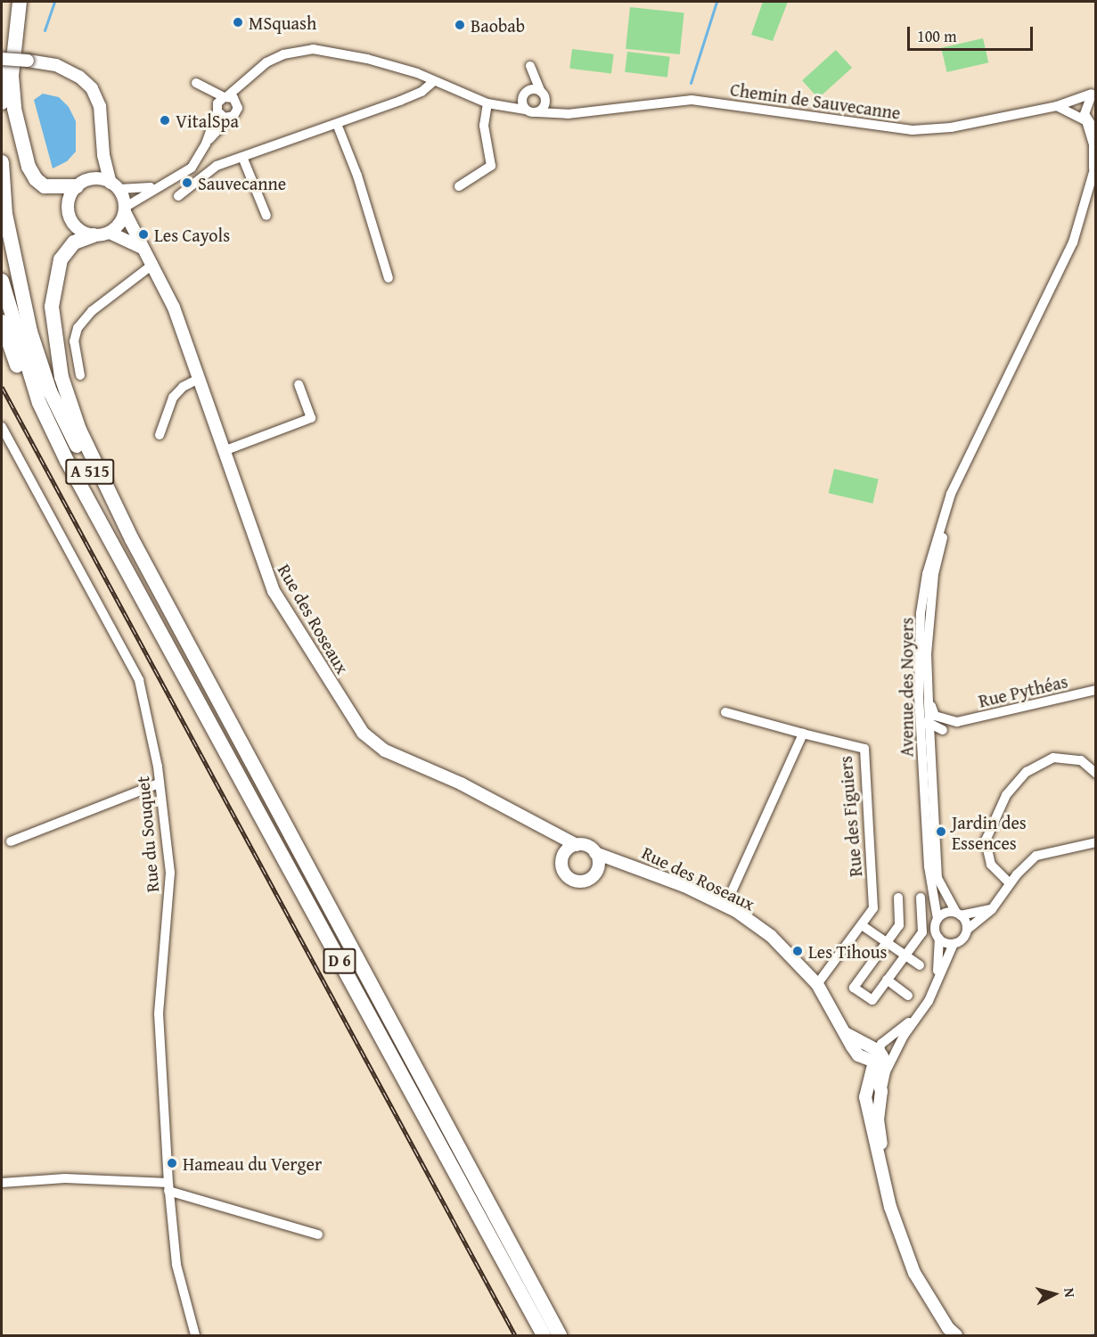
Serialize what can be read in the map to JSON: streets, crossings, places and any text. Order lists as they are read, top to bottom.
{
  "streets": {
    "highway": ["A 515", "D 6"],
    "main road": ["Rue des Roseaux"],
    "street": [
      "Chemin de Sauvecanne",
      "Avenue des Noyers",
      "Rue Pythéas",
      "Rue des Figuiers",
      "Rue du Souquet"
    ]
  },
  "crossings": [
    ["A 515", "D 6"],
    ["Rue des Roseaux", "Rue des Figuiers"]
  ],
  "places": [
    "MSquash",
    "Baobab",
    "VitalSpa",
    "Sauvecanne",
    "Les Cayols",
    "Jardin des Essences",
    "Les Tihous",
    "Hameau du Verger"
  ],
  "scale_bar": "100 m",
  "north": "right"
}
